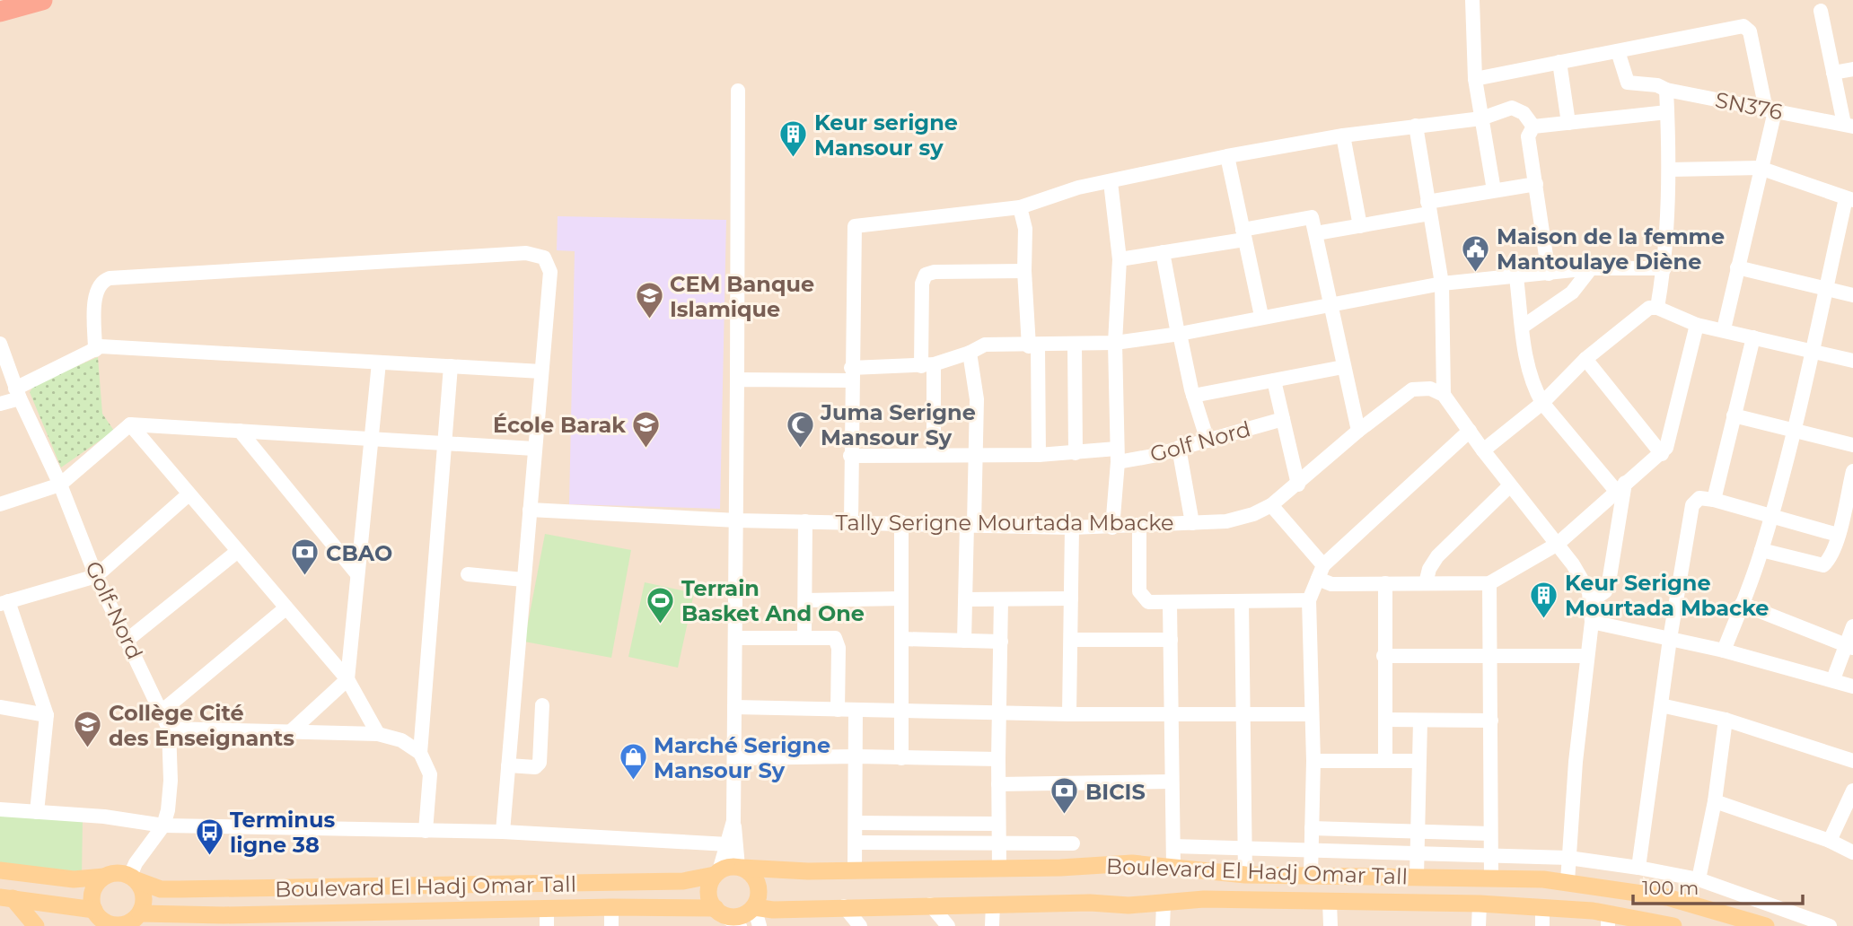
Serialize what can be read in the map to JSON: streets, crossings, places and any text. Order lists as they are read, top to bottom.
{
  "streets": {
    "main road": ["Boulevard El Hadj Omar Tall"],
    "street": [
      "SN376",
      "Golf Nord",
      "Tally Serigne Mourtada Mbacke",
      "Golf-Nord"
    ]
  },
  "crossings": [
    ["Golf-Nord", "Boulevard El Hadj Omar Tall"]
  ],
  "places": {
    "building": ["Keur serigne Mansour sy", "Keur Serigne Mourtada Mbacke"],
    "public building": ["Maison de la femme Mantoulaye Diène"],
    "school or university": ["CEM Banque Islamique", "École Barak", "Collège Cité des Enseignants"],
    "mosque": ["Juma Serigne Mansour Sy"],
    "bank": ["CBAO", "BICIS"],
    "sports": ["Terrain Basket And One"],
    "shop": ["Marché Serigne Mansour Sy"],
    "bus stop": ["Terminus ligne 38"]
  },
  "scale_bar": "100 m"
}
